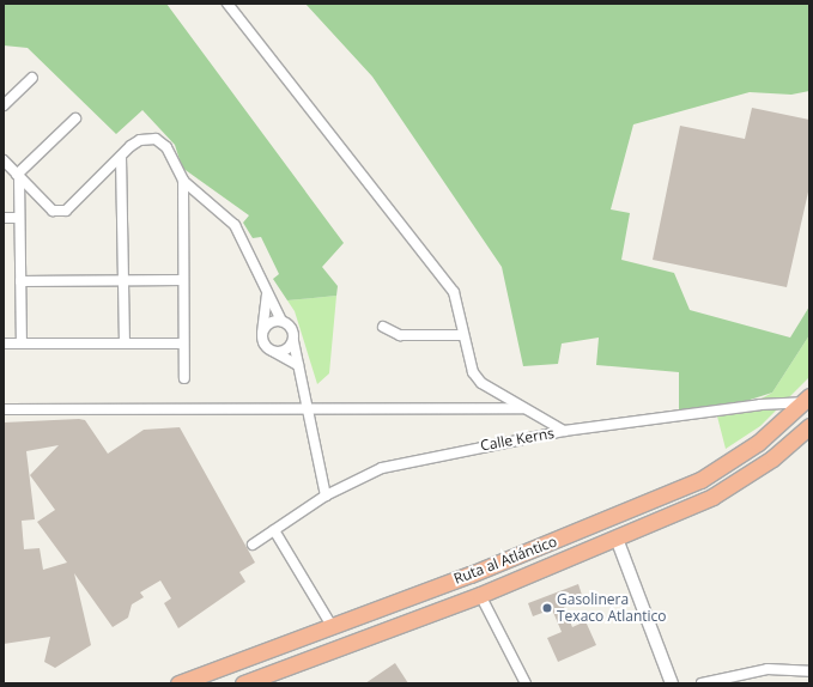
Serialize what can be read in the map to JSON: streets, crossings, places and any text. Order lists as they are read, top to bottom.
{
  "streets": {
    "highway": ["Ruta al Atlántico"],
    "street": ["Calle Kerns"]
  },
  "crossings": [
    ["Calle Kerns", "Ruta al Atlántico"]
  ],
  "places": ["Gasolinera Texaco Atlantico"]
}
